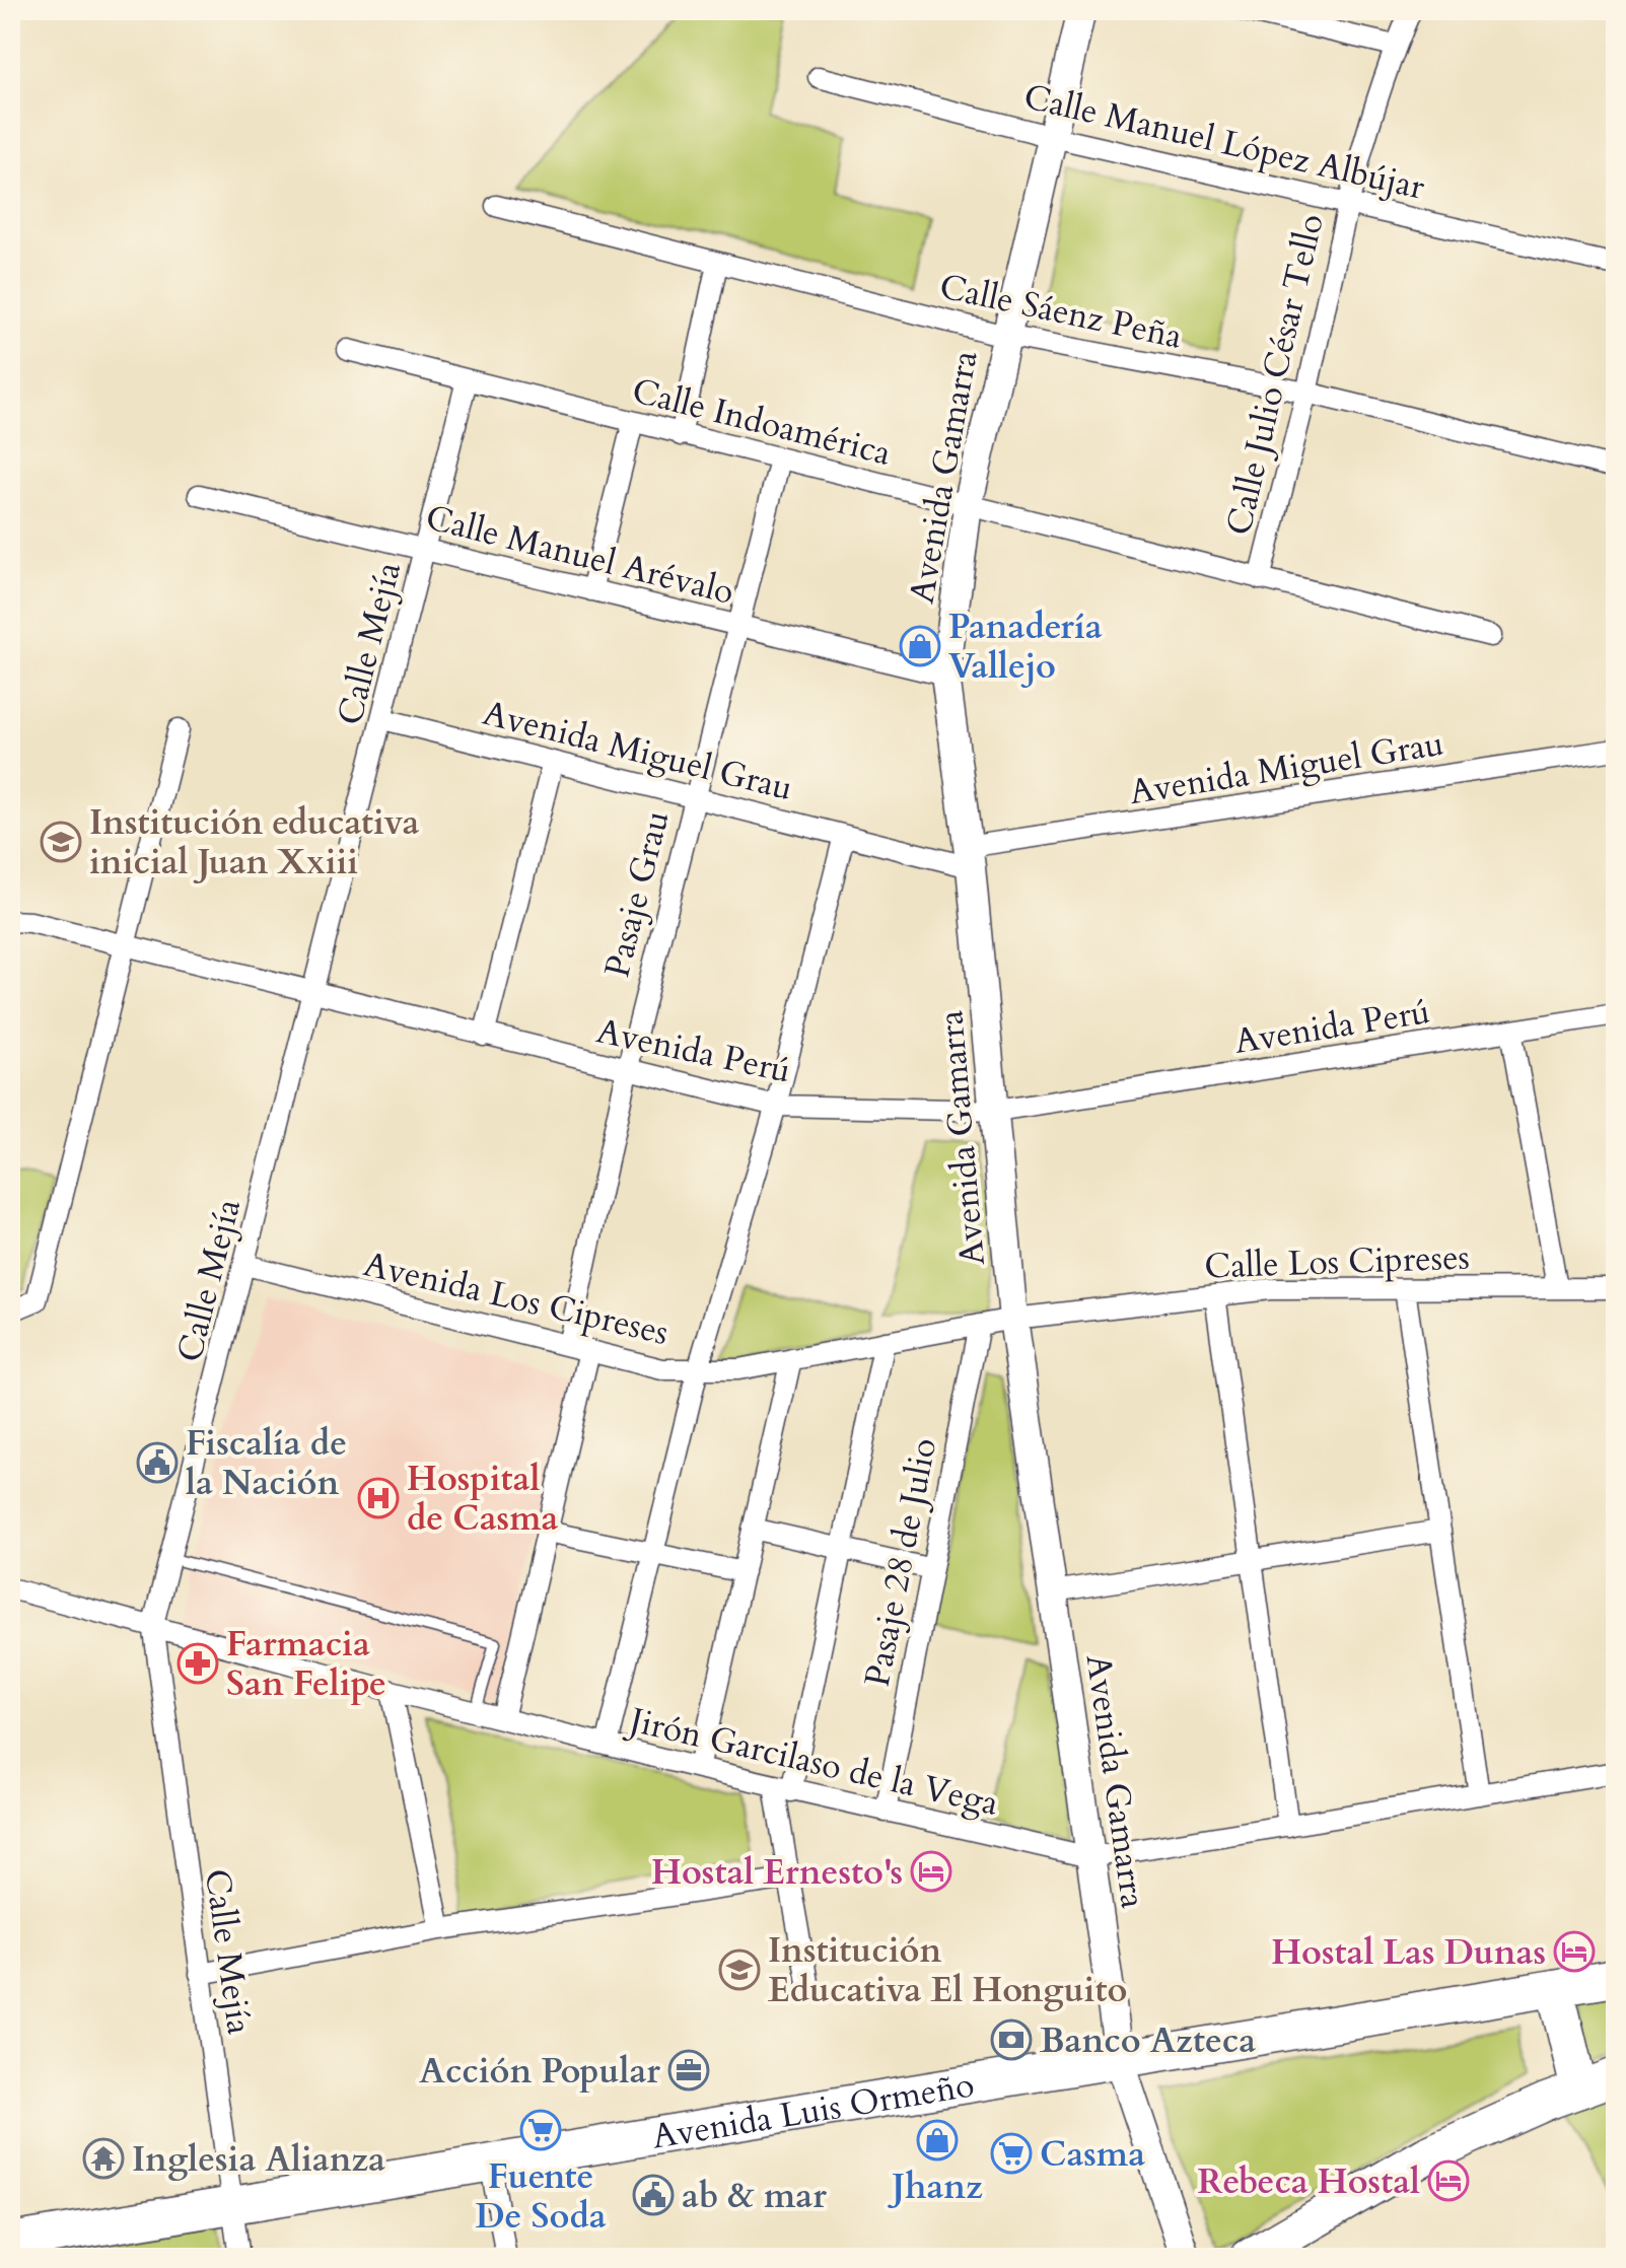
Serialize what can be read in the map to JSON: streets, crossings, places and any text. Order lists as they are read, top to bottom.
{
  "streets": {
    "highway": ["Avenida Luis Ormeño"],
    "street": [
      "Calle Manuel López Albújar",
      "Calle Sáenz Peña",
      "Calle Julio César Tello",
      "Calle Indoamérica",
      "Avenida Gamarra",
      "Calle Manuel Arévalo",
      "Calle Mejía",
      "Avenida Miguel Grau",
      "Pasaje Grau",
      "Avenida Perú",
      "Calle Los Cipreses",
      "Avenida Los Cipreses",
      "Pasaje 28 de Julio",
      "Jirón Garcilaso de la Vega"
    ]
  },
  "crossings": [
    ["Calle Manuel López Albújar", "Calle Julio César Tello"],
    ["Calle Manuel López Albújar", "Avenida Gamarra"],
    ["Calle Sáenz Peña", "Calle Julio César Tello"],
    ["Calle Sáenz Peña", "Avenida Gamarra"],
    ["Calle Julio César Tello", "Calle Indoamérica"],
    ["Calle Indoamérica", "Avenida Gamarra"],
    ["Calle Indoamérica", "Calle Mejía"],
    ["Calle Indoamérica", "Pasaje Grau"],
    ["Avenida Gamarra", "Calle Manuel Arévalo"],
    ["Avenida Gamarra", "Avenida Miguel Grau"],
    ["Avenida Gamarra", "Avenida Perú"],
    ["Avenida Gamarra", "Calle Los Cipreses"],
    ["Avenida Gamarra", "Avenida Los Cipreses"],
    ["Avenida Gamarra", "Jirón Garcilaso de la Vega"],
    ["Avenida Gamarra", "Avenida Luis Ormeño"],
    ["Calle Manuel Arévalo", "Calle Mejía"],
    ["Calle Manuel Arévalo", "Pasaje Grau"],
    ["Calle Mejía", "Avenida Miguel Grau"],
    ["Calle Mejía", "Avenida Perú"],
    ["Calle Mejía", "Avenida Los Cipreses"],
    ["Calle Mejía", "Jirón Garcilaso de la Vega"],
    ["Calle Mejía", "Avenida Luis Ormeño"],
    ["Avenida Miguel Grau", "Pasaje Grau"],
    ["Pasaje Grau", "Avenida Perú"],
    ["Pasaje Grau", "Avenida Los Cipreses"],
    ["Calle Los Cipreses", "Avenida Los Cipreses"],
    ["Avenida Los Cipreses", "Pasaje 28 de Julio"],
    ["Pasaje 28 de Julio", "Jirón Garcilaso de la Vega"]
  ],
  "places": {
    "shop": ["Panadería Vallejo", "Jhanz"],
    "school or university": ["Institución educativa inicial Juan Xxiii", "Institución Educativa El Honguito"],
    "public building": ["Fiscalía de la Nación", "ab & mar"],
    "hospital": ["Hospital de Casma"],
    "pharmacy": ["Farmacia San Felipe"],
    "hotel": ["Hostal Ernesto's", "Hostal Las Dunas", "Rebeca Hostal"],
    "bank": ["Banco Azteca"],
    "office": ["Acción Popular"],
    "supermarket": ["Fuente De Soda", "Casma"],
    "temple": ["Inglesia Alianza"]
  }
}
